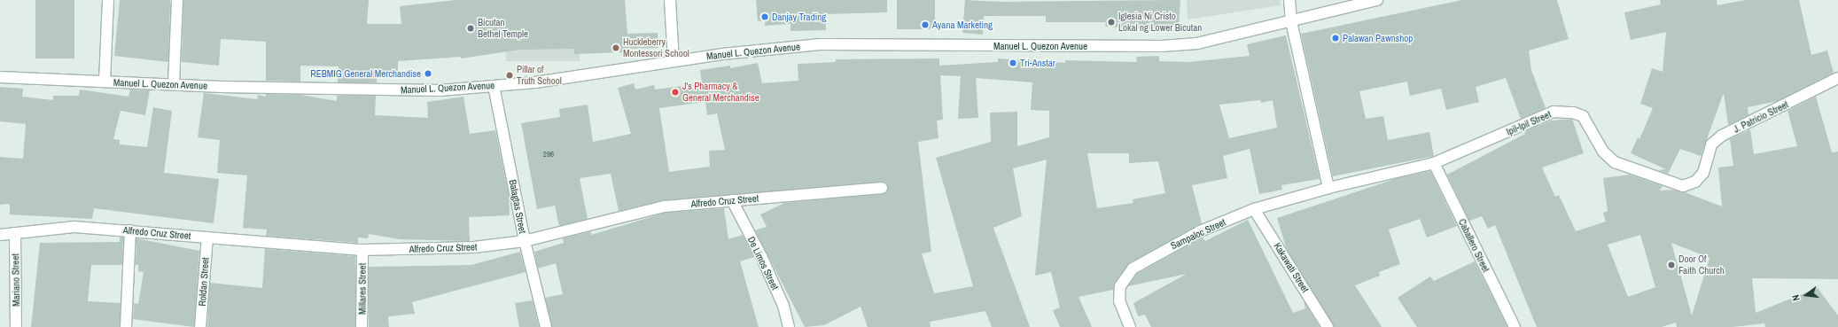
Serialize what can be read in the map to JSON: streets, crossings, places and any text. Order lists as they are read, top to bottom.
{
  "streets": {
    "street": [
      "Manuel L. Quezon Avenue",
      "J. Patricio Street",
      "Ipil-Ipil Street",
      "Alfredo Cruz Street",
      "Balagtas Street",
      "Sampaloc Street",
      "Caballero Street",
      "De Limos Street",
      "Kakawati Street",
      "Mariano Street",
      "Roldan Street",
      "Millares Street"
    ]
  },
  "crossings": [
    ["Manuel L. Quezon Avenue", "Balagtas Street"],
    ["J. Patricio Street", "Ipil-Ipil Street"],
    ["Ipil-Ipil Street", "Sampaloc Street"],
    ["Ipil-Ipil Street", "Caballero Street"],
    ["Alfredo Cruz Street", "Balagtas Street"],
    ["Alfredo Cruz Street", "De Limos Street"],
    ["Alfredo Cruz Street", "Mariano Street"],
    ["Alfredo Cruz Street", "Roldan Street"],
    ["Alfredo Cruz Street", "Millares Street"],
    ["Sampaloc Street", "Kakawati Street"]
  ],
  "places": [
    "Danjay Trading",
    "Iglesia Ni Cristo Lokal ng Lower Bicutan",
    "Ayana Marketing",
    "Bicutan Bethel Temple",
    "Palawan Pawnshop",
    "Huckleberry Montessori School",
    "Tri-Anstar",
    "REBMIG General Merchandise",
    "Pillar of Truth School",
    "J's Pharmacy & General Merchandise",
    "Door Of Faith Church"
  ],
  "house_numbers": ["296"],
  "north": "left"
}
